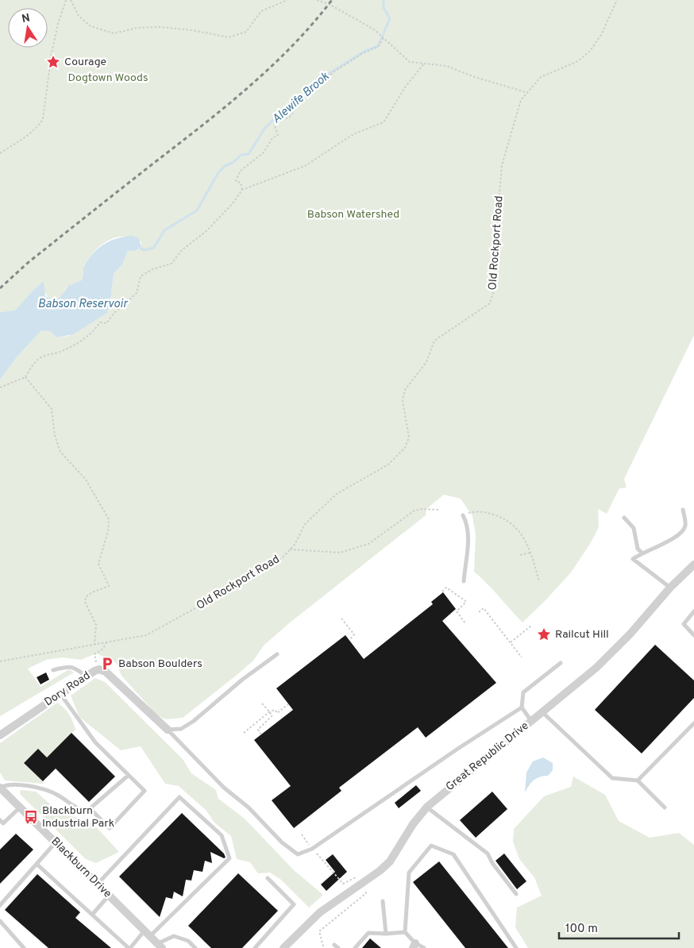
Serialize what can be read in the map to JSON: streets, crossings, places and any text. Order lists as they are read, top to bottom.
{
  "streets": {
    "street": ["Dory Road", "Great Republic Drive", "Blackburn Drive"],
    "path": ["Old Rockport Road"]
  },
  "water": ["Alewife Brook", "Babson Reservoir"],
  "parks": ["Dogtown Woods", "Babson Watershed"],
  "places": {
    "place": ["Courage", "Railcut Hill"],
    "parking": ["Babson Boulders"],
    "bus stop": ["Blackburn Industrial Park"]
  },
  "scale_bar": "100 m",
  "north": "top"
}
